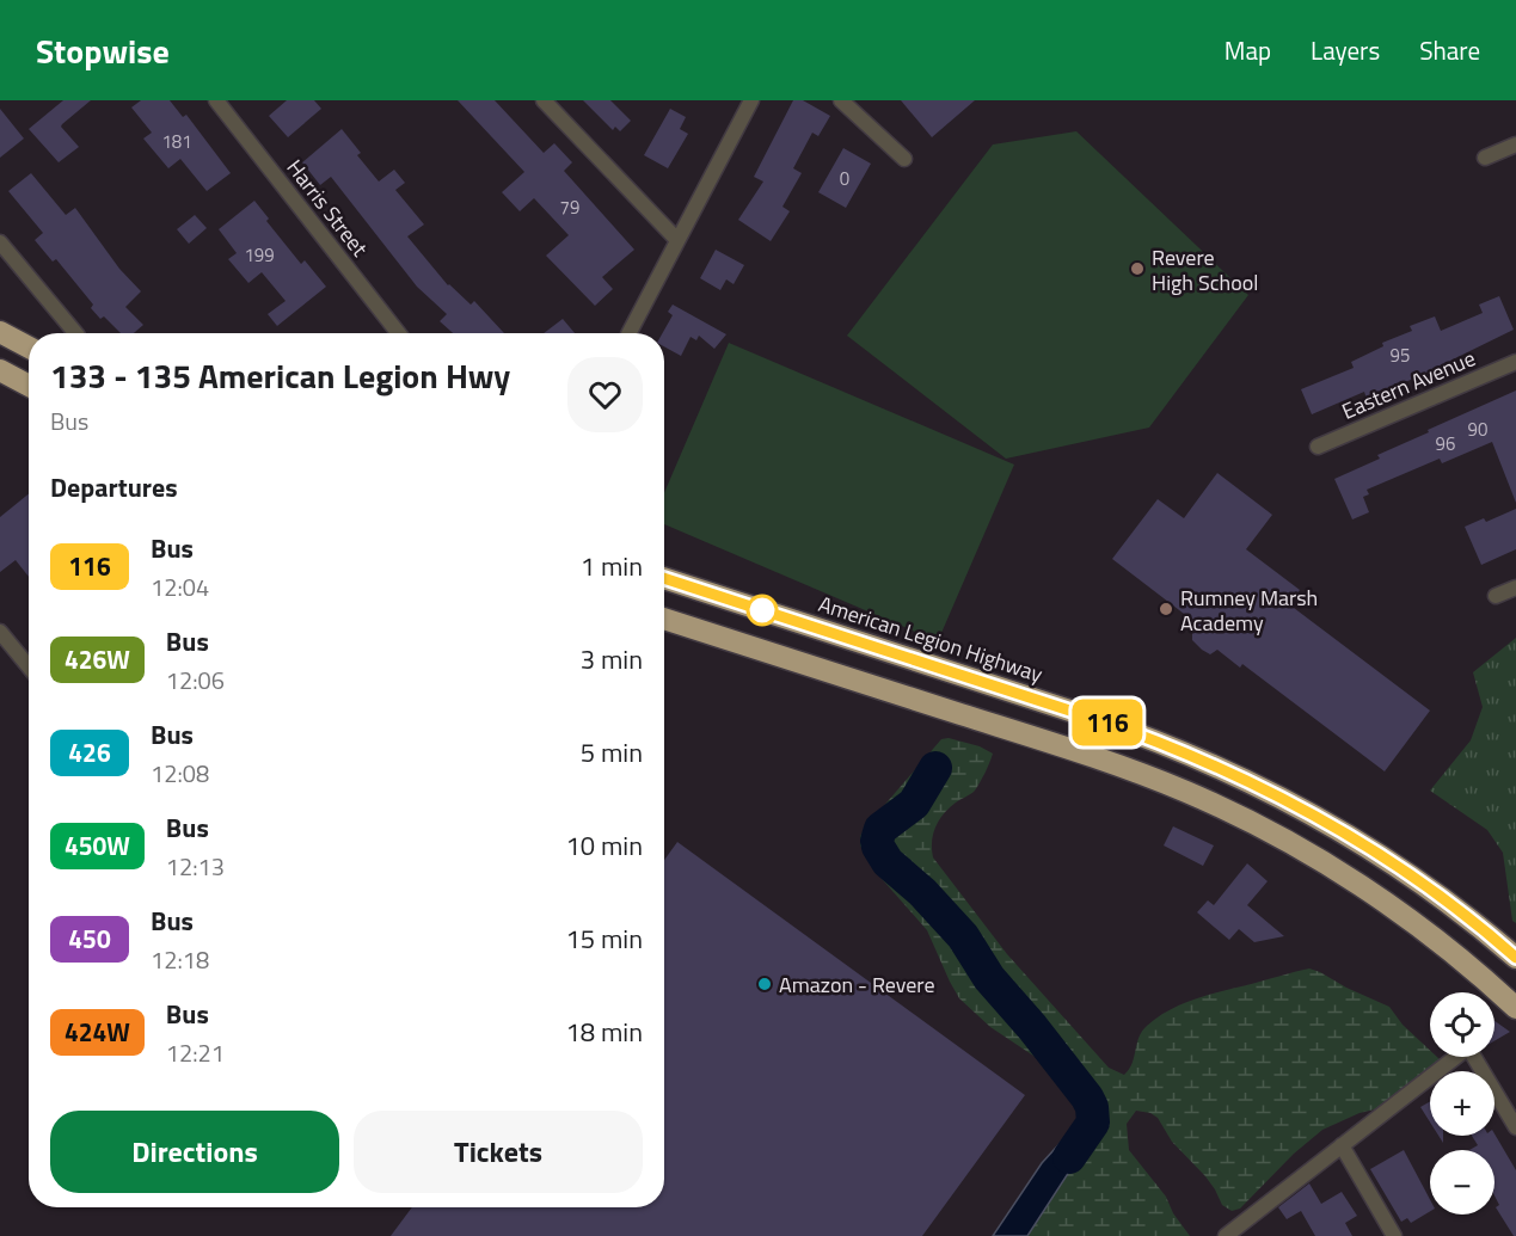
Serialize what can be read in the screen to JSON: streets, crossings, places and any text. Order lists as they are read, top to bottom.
{
  "streets": {
    "highway": ["American Legion Highway"],
    "street": ["Harris Street", "Eastern Avenue"]
  },
  "places": ["Revere High School", "Rumney Marsh Academy", "Amazon - Revere"],
  "lines": ["bus line 116"],
  "house_numbers": [
    "181",
    "0",
    "79",
    "199",
    "95",
    "90",
    "96"
  ],
  "page": {
    "header": "Stopwise",
    "nav": ["Map", "Layers", "Share"],
    "on_map": "116",
    "heading": [
      ["133 - 135 American Legion Hwy", "Bus"],
      "Departures"
    ],
    "list": [
      {
        "mark": "116",
        "name": "Bus",
        "note": "12:04",
        "value": "1 min"
      },
      {
        "mark": "426W",
        "name": "Bus",
        "note": "12:06",
        "value": "3 min"
      },
      {
        "mark": "426",
        "name": "Bus",
        "note": "12:08",
        "value": "5 min"
      },
      {
        "mark": "450W",
        "name": "Bus",
        "note": "12:13",
        "value": "10 min"
      },
      {
        "mark": "450",
        "name": "Bus",
        "note": "12:18",
        "value": "15 min"
      },
      {
        "mark": "424W",
        "name": "Bus",
        "note": "12:21",
        "value": "18 min"
      }
    ],
    "map_buttons": ["+", "−"],
    "buttons": ["Directions", "Tickets"]
  }
}
